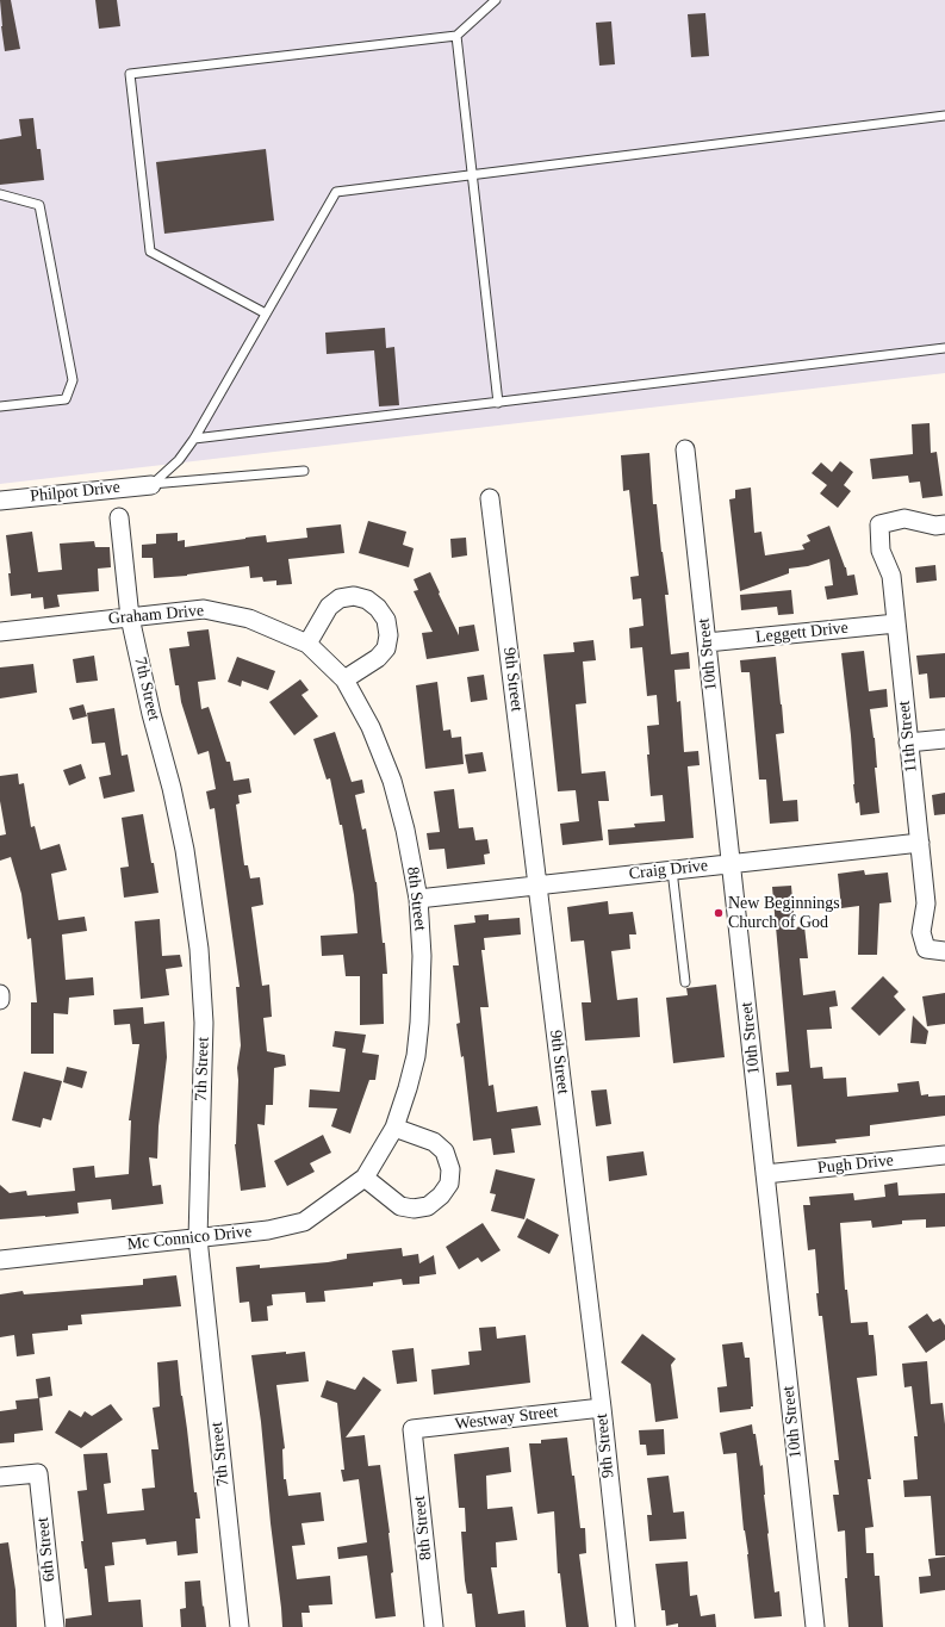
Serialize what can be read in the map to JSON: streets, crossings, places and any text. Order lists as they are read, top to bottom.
{
  "streets": {
    "street": [
      "Philpot Drive",
      "Graham Drive",
      "Leggett Drive",
      "10th Street",
      "9th Street",
      "7th Street",
      "11th Street",
      "Craig Drive",
      "8th Street",
      "Pugh Drive",
      "Mc Connico Drive",
      "Westway Street",
      "6th Street"
    ]
  },
  "crossings": [
    ["Graham Drive", "7th Street"],
    ["Graham Drive", "8th Street"],
    ["Leggett Drive", "10th Street"],
    ["Leggett Drive", "11th Street"],
    ["10th Street", "Craig Drive"],
    ["10th Street", "Pugh Drive"],
    ["9th Street", "Craig Drive"],
    ["9th Street", "Westway Street"],
    ["7th Street", "Mc Connico Drive"],
    ["11th Street", "Craig Drive"],
    ["Craig Drive", "8th Street"],
    ["8th Street", "Mc Connico Drive"],
    ["8th Street", "Westway Street"]
  ],
  "places": ["New Beginnings Church of God"]
}
